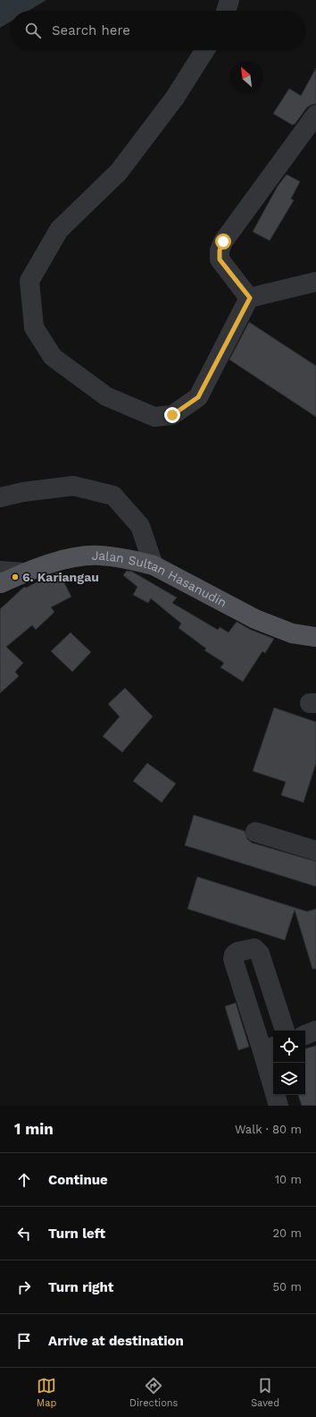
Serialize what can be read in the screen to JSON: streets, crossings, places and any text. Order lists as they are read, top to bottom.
{
  "streets": {
    "main road": ["Jalan Sultan Hasanudin"]
  },
  "places": ["6. Kariangau"],
  "north": "top left",
  "page": {
    "search": "Search here",
    "heading": ["1 min", "Walk · 80 m"],
    "list": [
      ["Continue", "10 m"],
      ["Turn left", "20 m"],
      ["Turn right", "50 m"],
      "Arrive at destination"
    ],
    "nav": ["Map", "Directions", "Saved"]
  }
}
